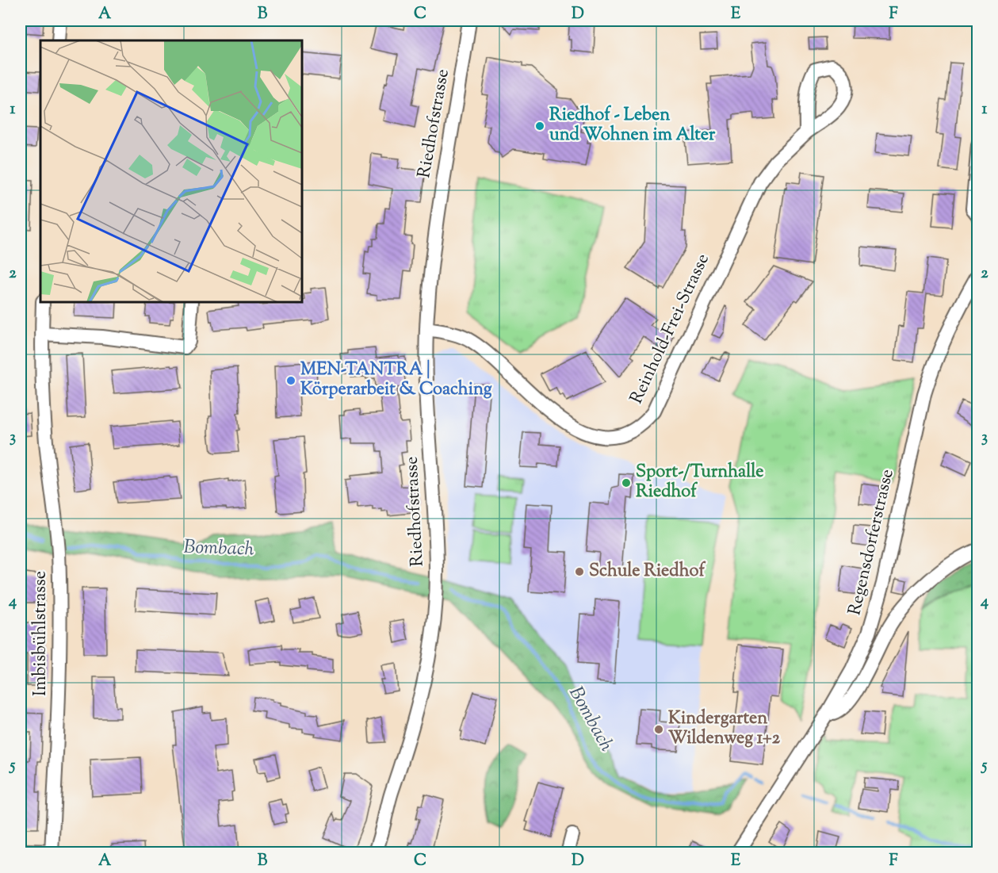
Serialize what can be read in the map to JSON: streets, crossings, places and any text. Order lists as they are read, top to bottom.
{
  "streets": {
    "street": [
      "Riedhofstrasse",
      "Reinhold-Frei-Strasse",
      "Regensdorferstrasse",
      "Imbisbühlstrasse"
    ]
  },
  "crossings": [
    ["Riedhofstrasse", "Reinhold-Frei-Strasse"]
  ],
  "water": ["Bombach"],
  "places": [
    "Riedhof - Leben und Wohnen im Alter",
    "MEN-TANTRA | Körperarbeit & Coaching",
    "Sport-/Turnhalle Riedhof",
    "Schule Riedhof",
    "Kindergarten Wildenweg 1+2"
  ],
  "grid": {
    "columns": [
      "A",
      "B",
      "C",
      "D",
      "E",
      "F"
    ],
    "rows": [
      "1",
      "2",
      "3",
      "4",
      "5"
    ]
  }
}
